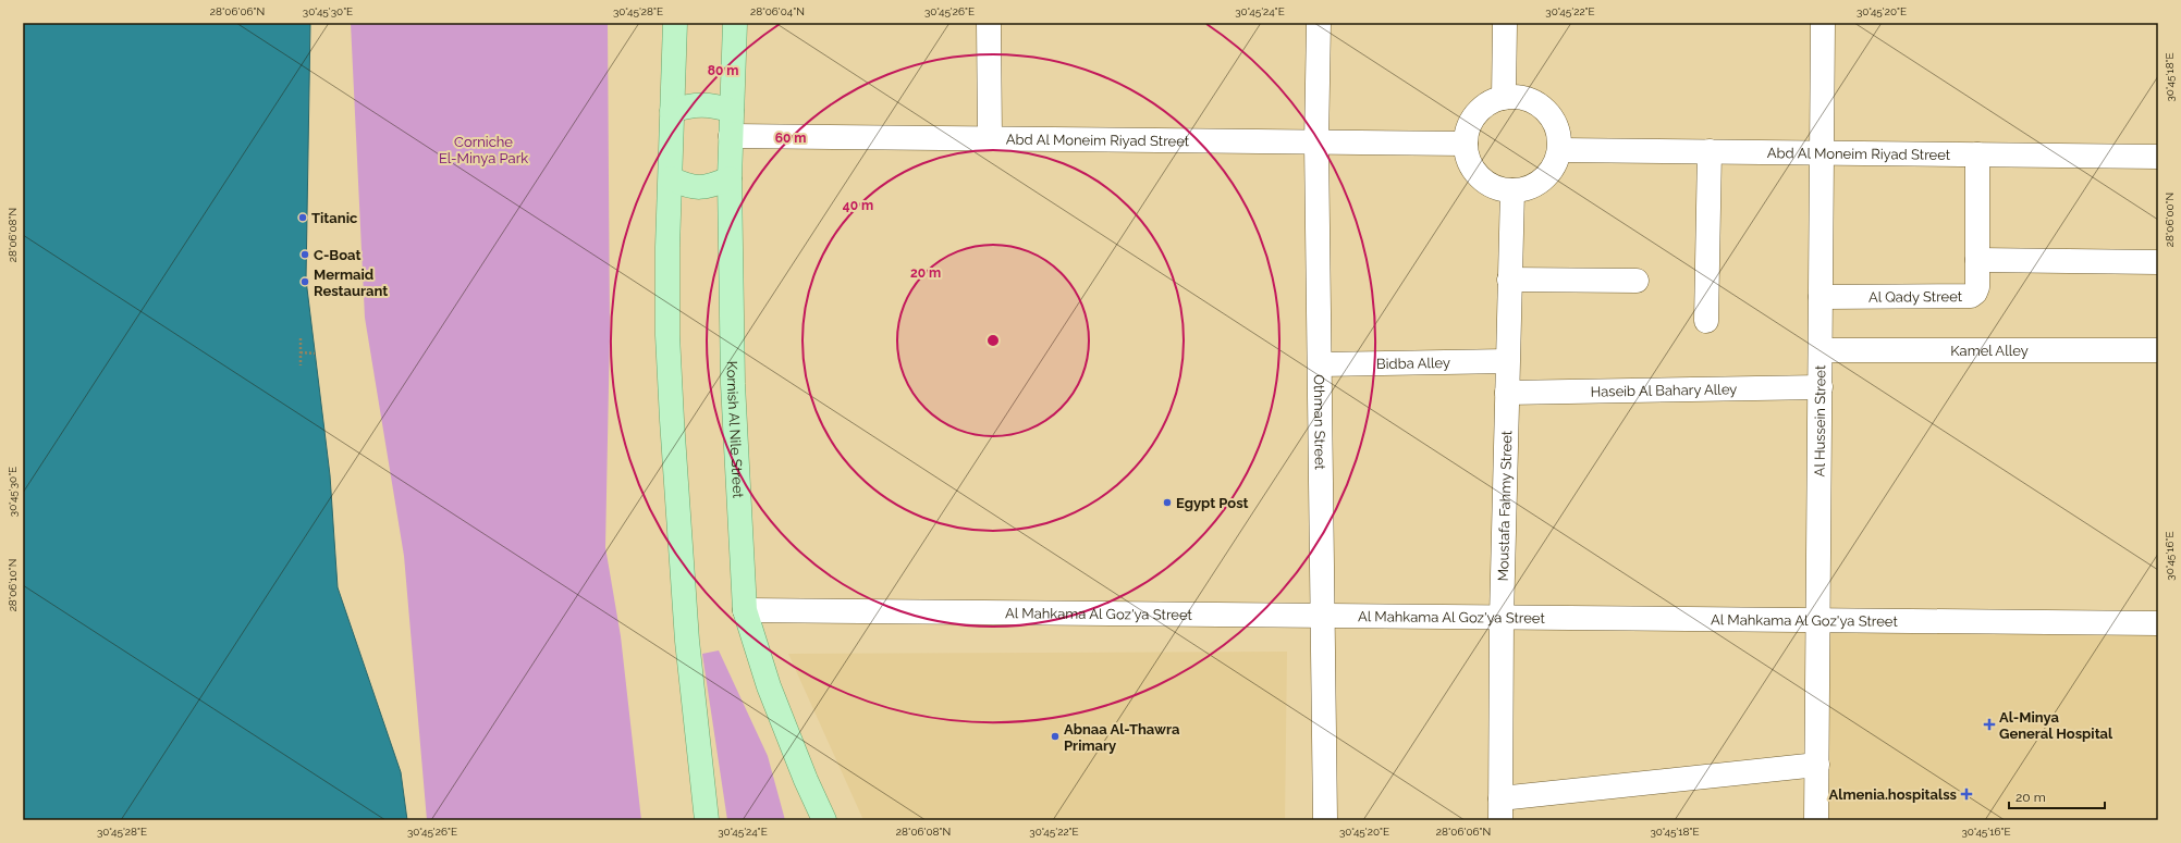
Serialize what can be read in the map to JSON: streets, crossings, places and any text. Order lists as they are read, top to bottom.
{
  "streets": {
    "main road": ["Kornish Al Nile Street"],
    "street": [
      "Abd Al Moneim Riyad Street",
      "Al Qady Street",
      "Kamel Alley",
      "Bidba Alley",
      "Haseib Al Bahary Alley",
      "Othman Street",
      "Al Hussein Street",
      "Moustafa Fahmy Street",
      "Al Mahkama Al Goz'ya Street"
    ]
  },
  "crossings": [
    ["Abd Al Moneim Riyad Street", "Al Qady Street"],
    ["Abd Al Moneim Riyad Street", "Othman Street"],
    ["Abd Al Moneim Riyad Street", "Al Hussein Street"],
    ["Abd Al Moneim Riyad Street", "Kornish Al Nile Street"],
    ["Abd Al Moneim Riyad Street", "Moustafa Fahmy Street"],
    ["Al Qady Street", "Al Hussein Street"],
    ["Kamel Alley", "Al Hussein Street"],
    ["Bidba Alley", "Othman Street"],
    ["Bidba Alley", "Moustafa Fahmy Street"],
    ["Haseib Al Bahary Alley", "Al Hussein Street"],
    ["Haseib Al Bahary Alley", "Moustafa Fahmy Street"],
    ["Othman Street", "Al Mahkama Al Goz'ya Street"],
    ["Al Hussein Street", "Al Mahkama Al Goz'ya Street"],
    ["Kornish Al Nile Street", "Al Mahkama Al Goz'ya Street"],
    ["Moustafa Fahmy Street", "Al Mahkama Al Goz'ya Street"]
  ],
  "parks": ["Corniche El-Minya Park"],
  "places": {
    "other": [
      "Titanic",
      "C-Boat",
      "Mermaid Restaurant",
      "Egypt Post",
      "Abnaa Al-Thawra Primary"
    ],
    "health": ["Al-Minya General Hospital", "Almenia.hospitalss"]
  },
  "scale_bar": "20 m",
  "coordinates": [
    "28°06'06\"N",
    "30°45'30\"E",
    "30°45'28\"E",
    "28°06'04\"N",
    "30°45'26\"E",
    "30°45'24\"E",
    "30°45'22\"E",
    "30°45'20\"E",
    "30°45'18\"E",
    "28°06'00\"N",
    "28°06'08\"N",
    "30°45'16\"E",
    "28°06'10\"N"
  ],
  "rings": [
    "80 m",
    "60 m",
    "40 m",
    "20 m"
  ]
}
